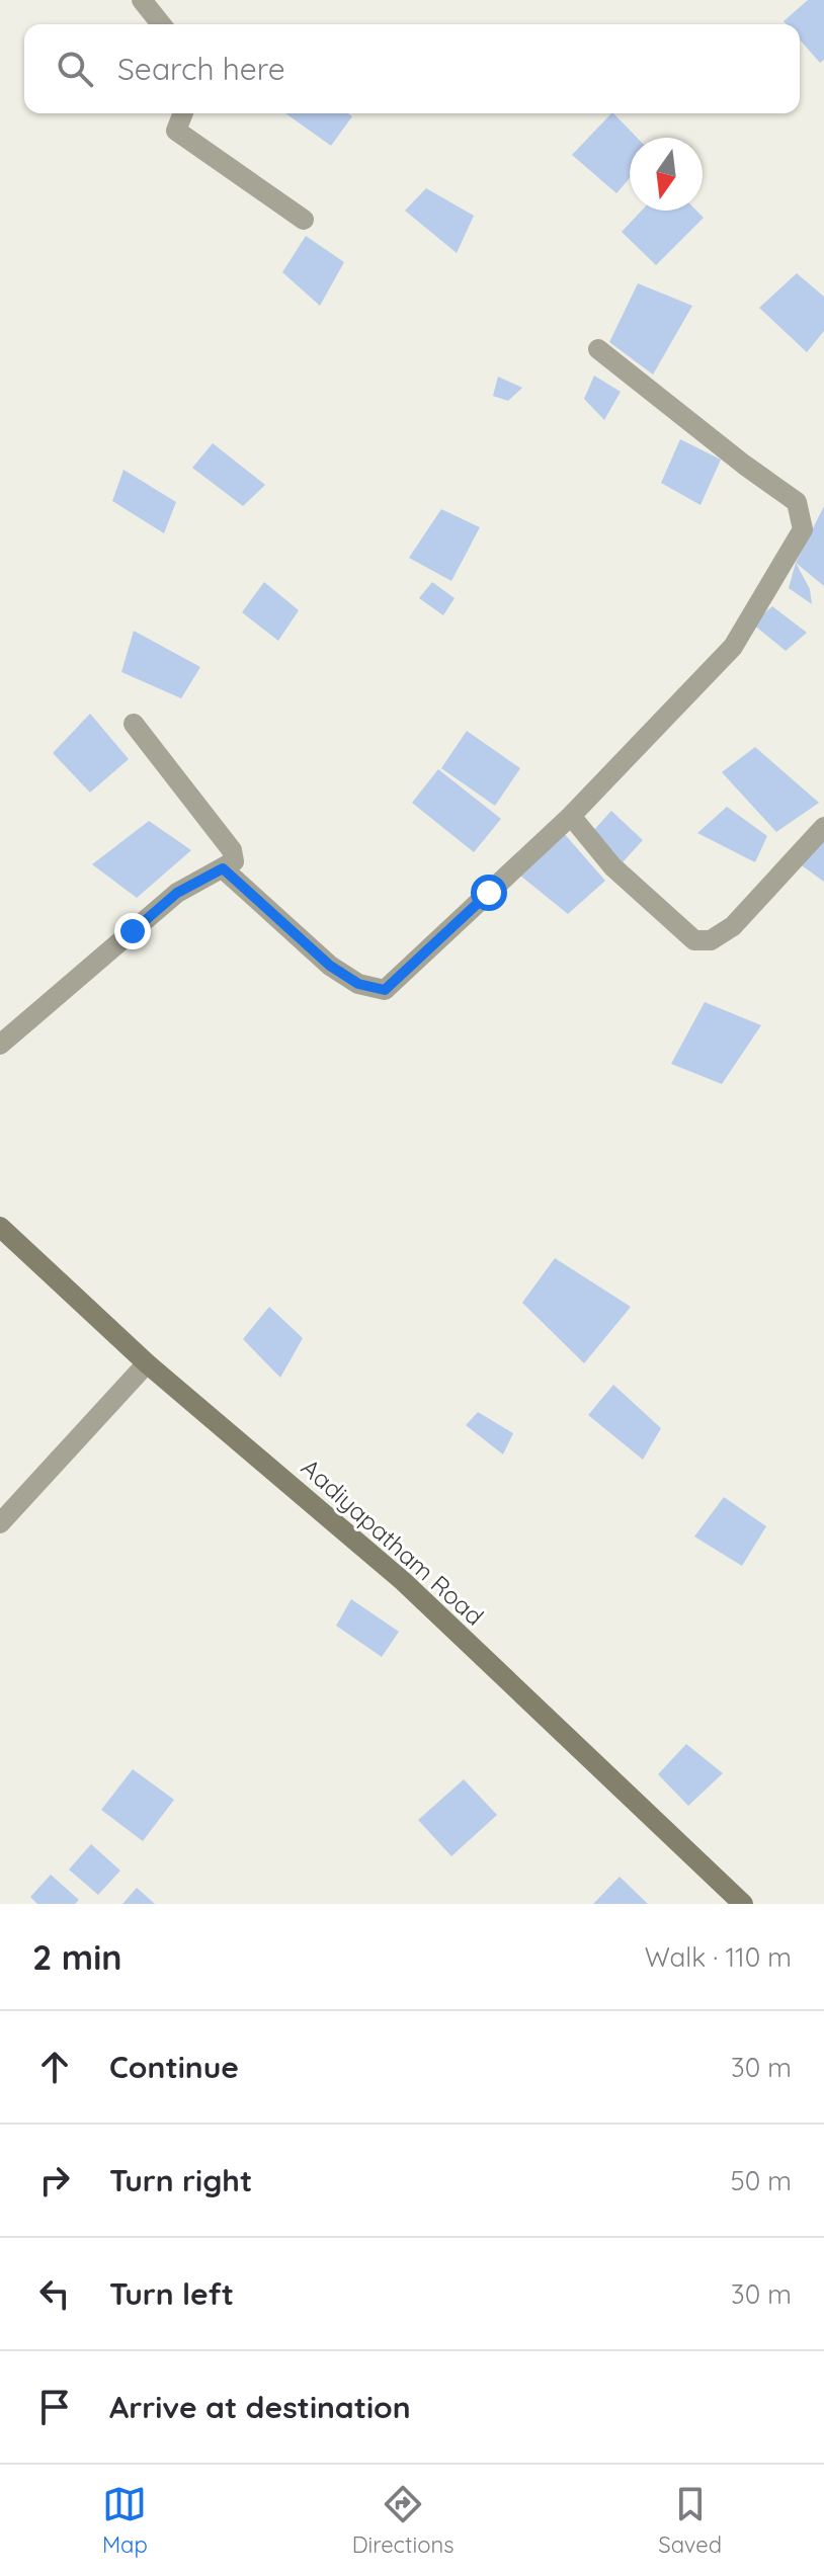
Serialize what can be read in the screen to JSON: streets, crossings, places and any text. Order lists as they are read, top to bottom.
{
  "streets": {
    "street": ["Aadiyapatham Road"]
  },
  "north": "bottom",
  "page": {
    "search": "Search here",
    "heading": ["2 min", "Walk · 110 m"],
    "list": [
      ["Continue", "30 m"],
      ["Turn right", "50 m"],
      ["Turn left", "30 m"],
      "Arrive at destination"
    ],
    "nav": ["Map", "Directions", "Saved"]
  }
}
